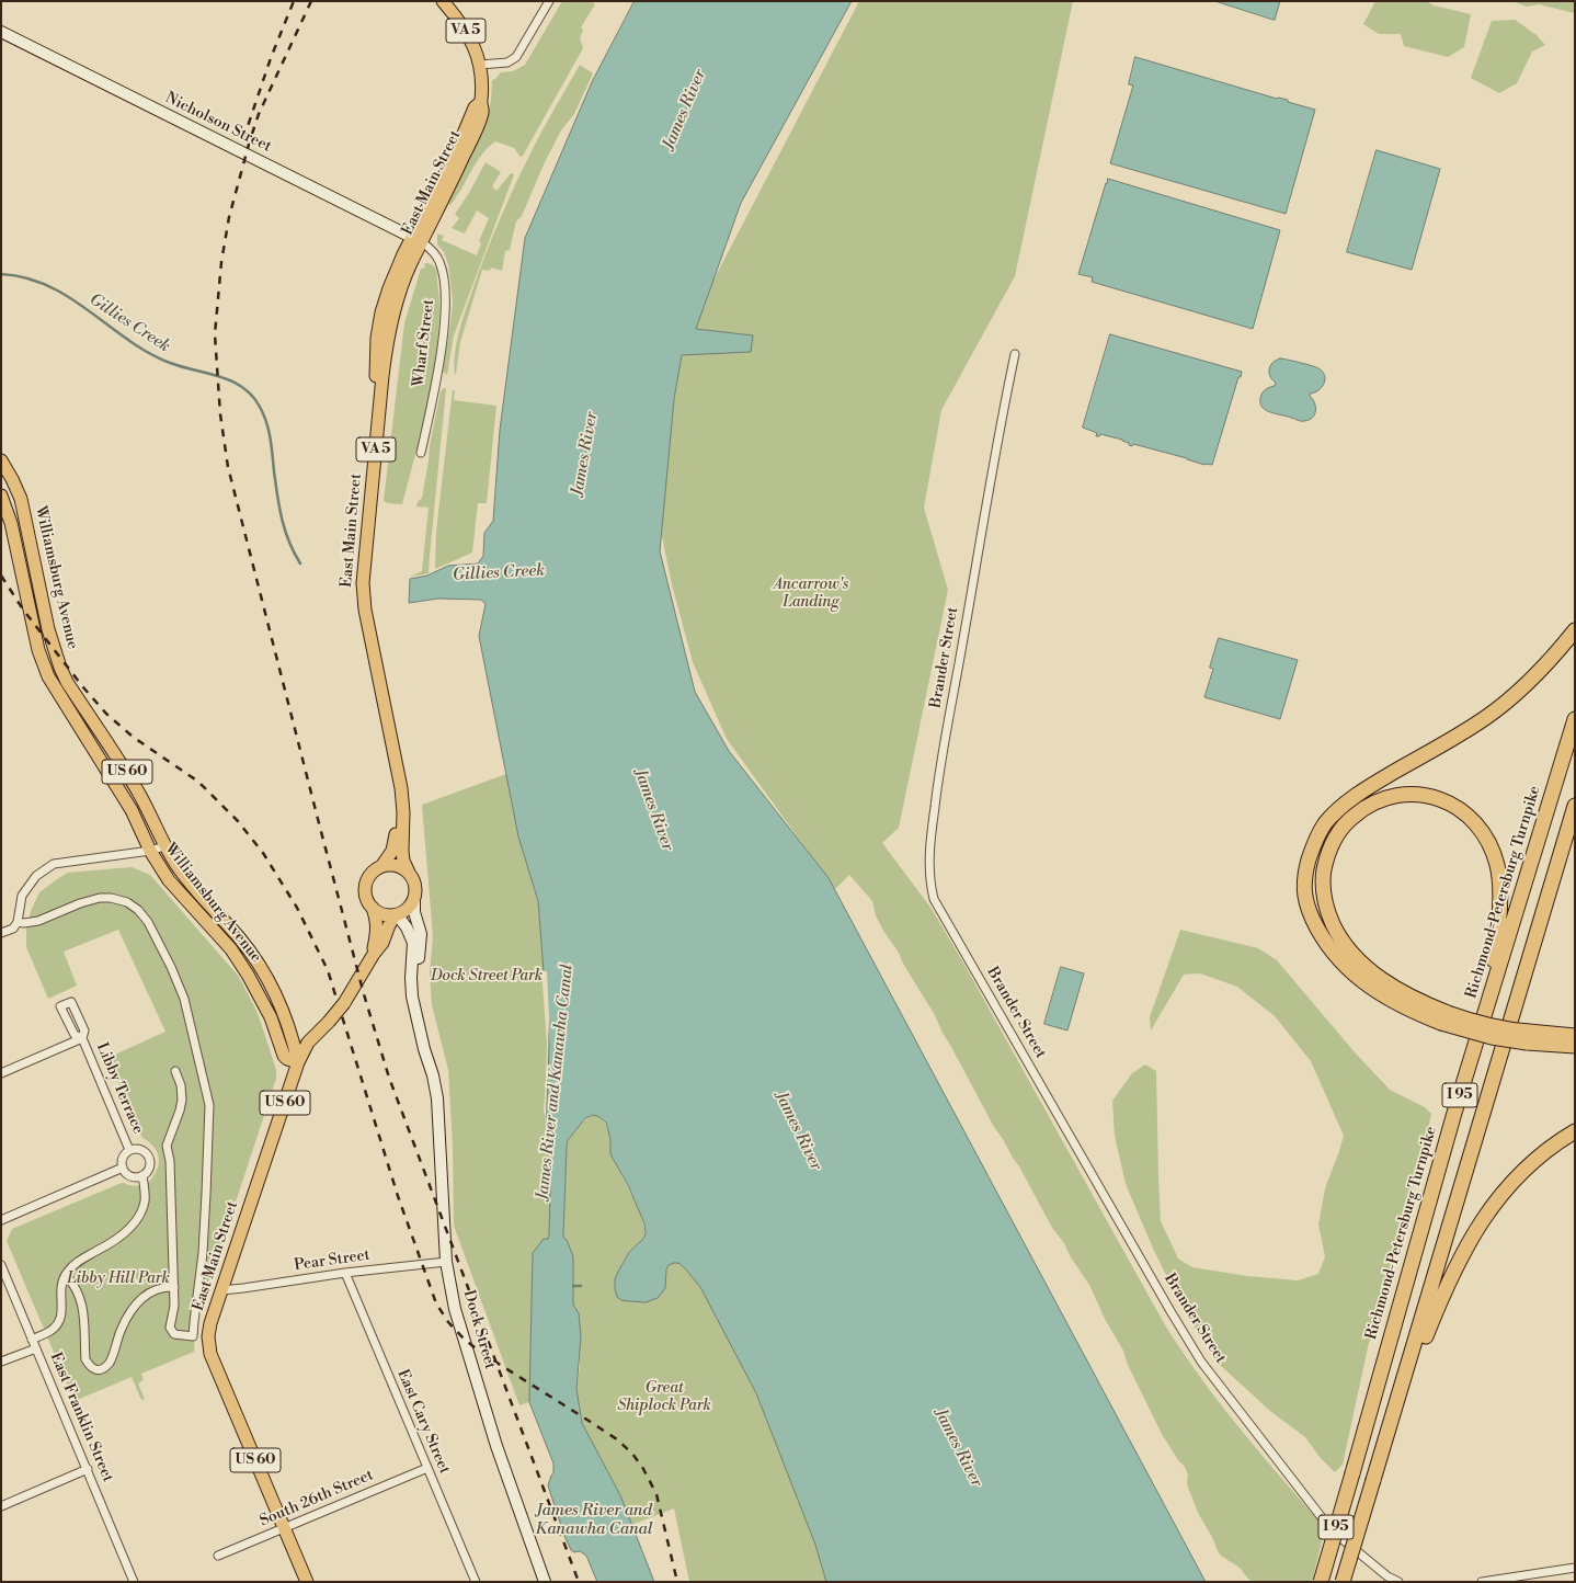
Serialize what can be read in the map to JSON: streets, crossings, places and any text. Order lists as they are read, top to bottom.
{
  "streets": {
    "highway": ["Richmond-Petersburg Turnpike", "I 95"],
    "main road": [
      "VA 5",
      "Nicholson Street",
      "East Main Street",
      "Williamsburg Avenue",
      "US 60",
      "Dock Street"
    ],
    "street": [
      "Wharf Street",
      "Brander Street",
      "Libby Terrace",
      "Pear Street",
      "East Franklin Street",
      "East Cary Street",
      "South 26th Street"
    ]
  },
  "crossings": [
    ["VA 5", "East Main Street"],
    ["VA 5", "Dock Street"],
    ["Nicholson Street", "East Main Street"],
    ["Nicholson Street", "Wharf Street"],
    ["East Main Street", "Wharf Street"],
    ["East Main Street", "Williamsburg Avenue"],
    ["East Main Street", "Pear Street"],
    ["East Main Street", "Dock Street"],
    ["East Main Street", "South 26th Street"],
    ["Pear Street", "Dock Street"],
    ["Pear Street", "East Cary Street"],
    ["East Cary Street", "South 26th Street"]
  ],
  "water": ["James River", "Gillies Creek", "James River and Kanawha Canal"],
  "parks": [
    "Ancarrow's Landing",
    "Dock Street Park",
    "Libby Hill Park",
    "Great Shiplock Park"
  ]
}
